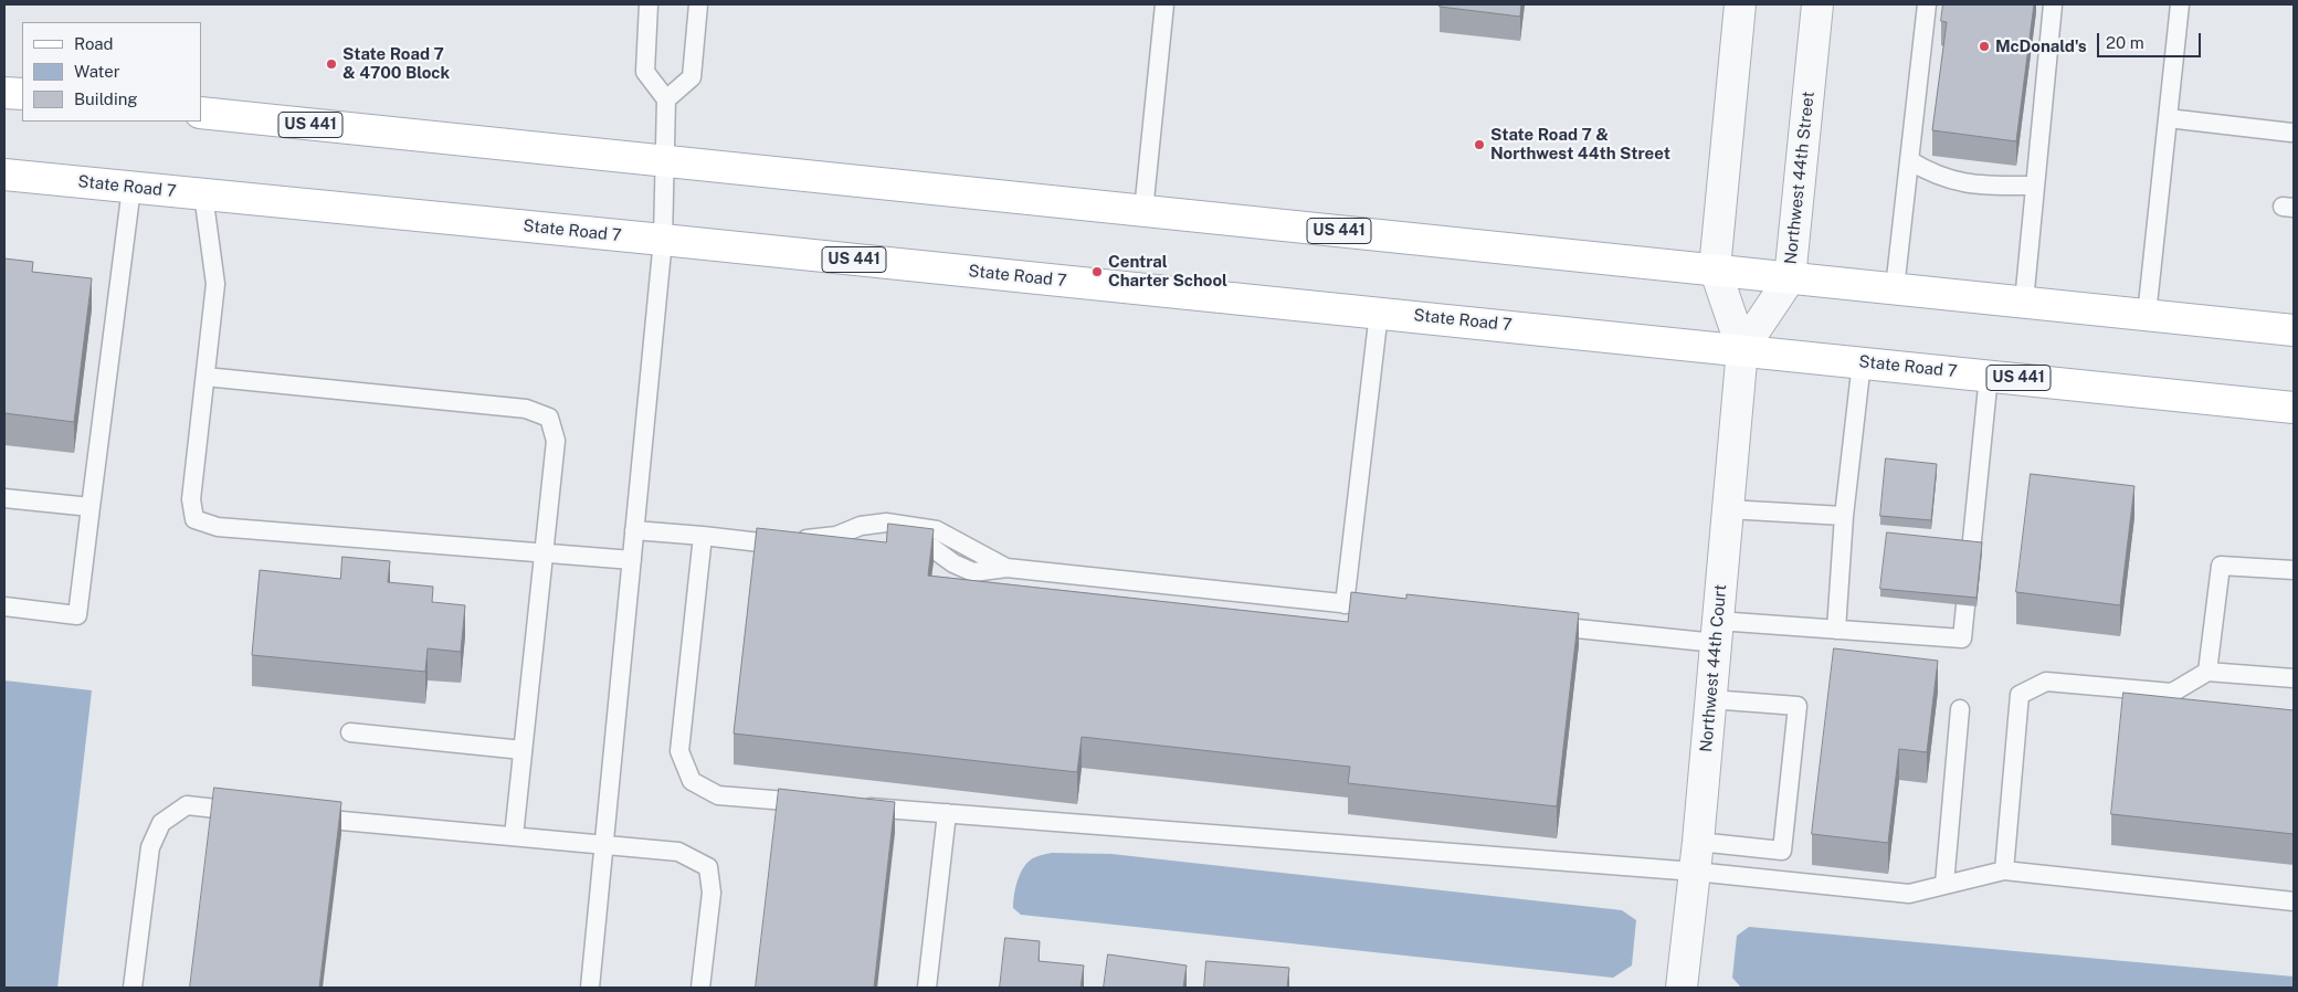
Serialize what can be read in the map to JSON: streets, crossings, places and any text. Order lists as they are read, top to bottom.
{
  "streets": {
    "main road": ["US 441", "State Road 7"],
    "street": ["Northwest 44th Street", "Northwest 44th Court"]
  },
  "crossings": [
    ["US 441", "Northwest 44th Street"],
    ["Northwest 44th Street", "State Road 7"],
    ["Northwest 44th Street", "Northwest 44th Court"],
    ["State Road 7", "Northwest 44th Court"]
  ],
  "places": [
    "McDonald's",
    "State Road 7 & 4700 Block",
    "State Road 7 & Northwest 44th Street",
    "Central Charter School"
  ],
  "legend": ["Road", "Water", "Building"],
  "scale_bar": "20 m"
}
